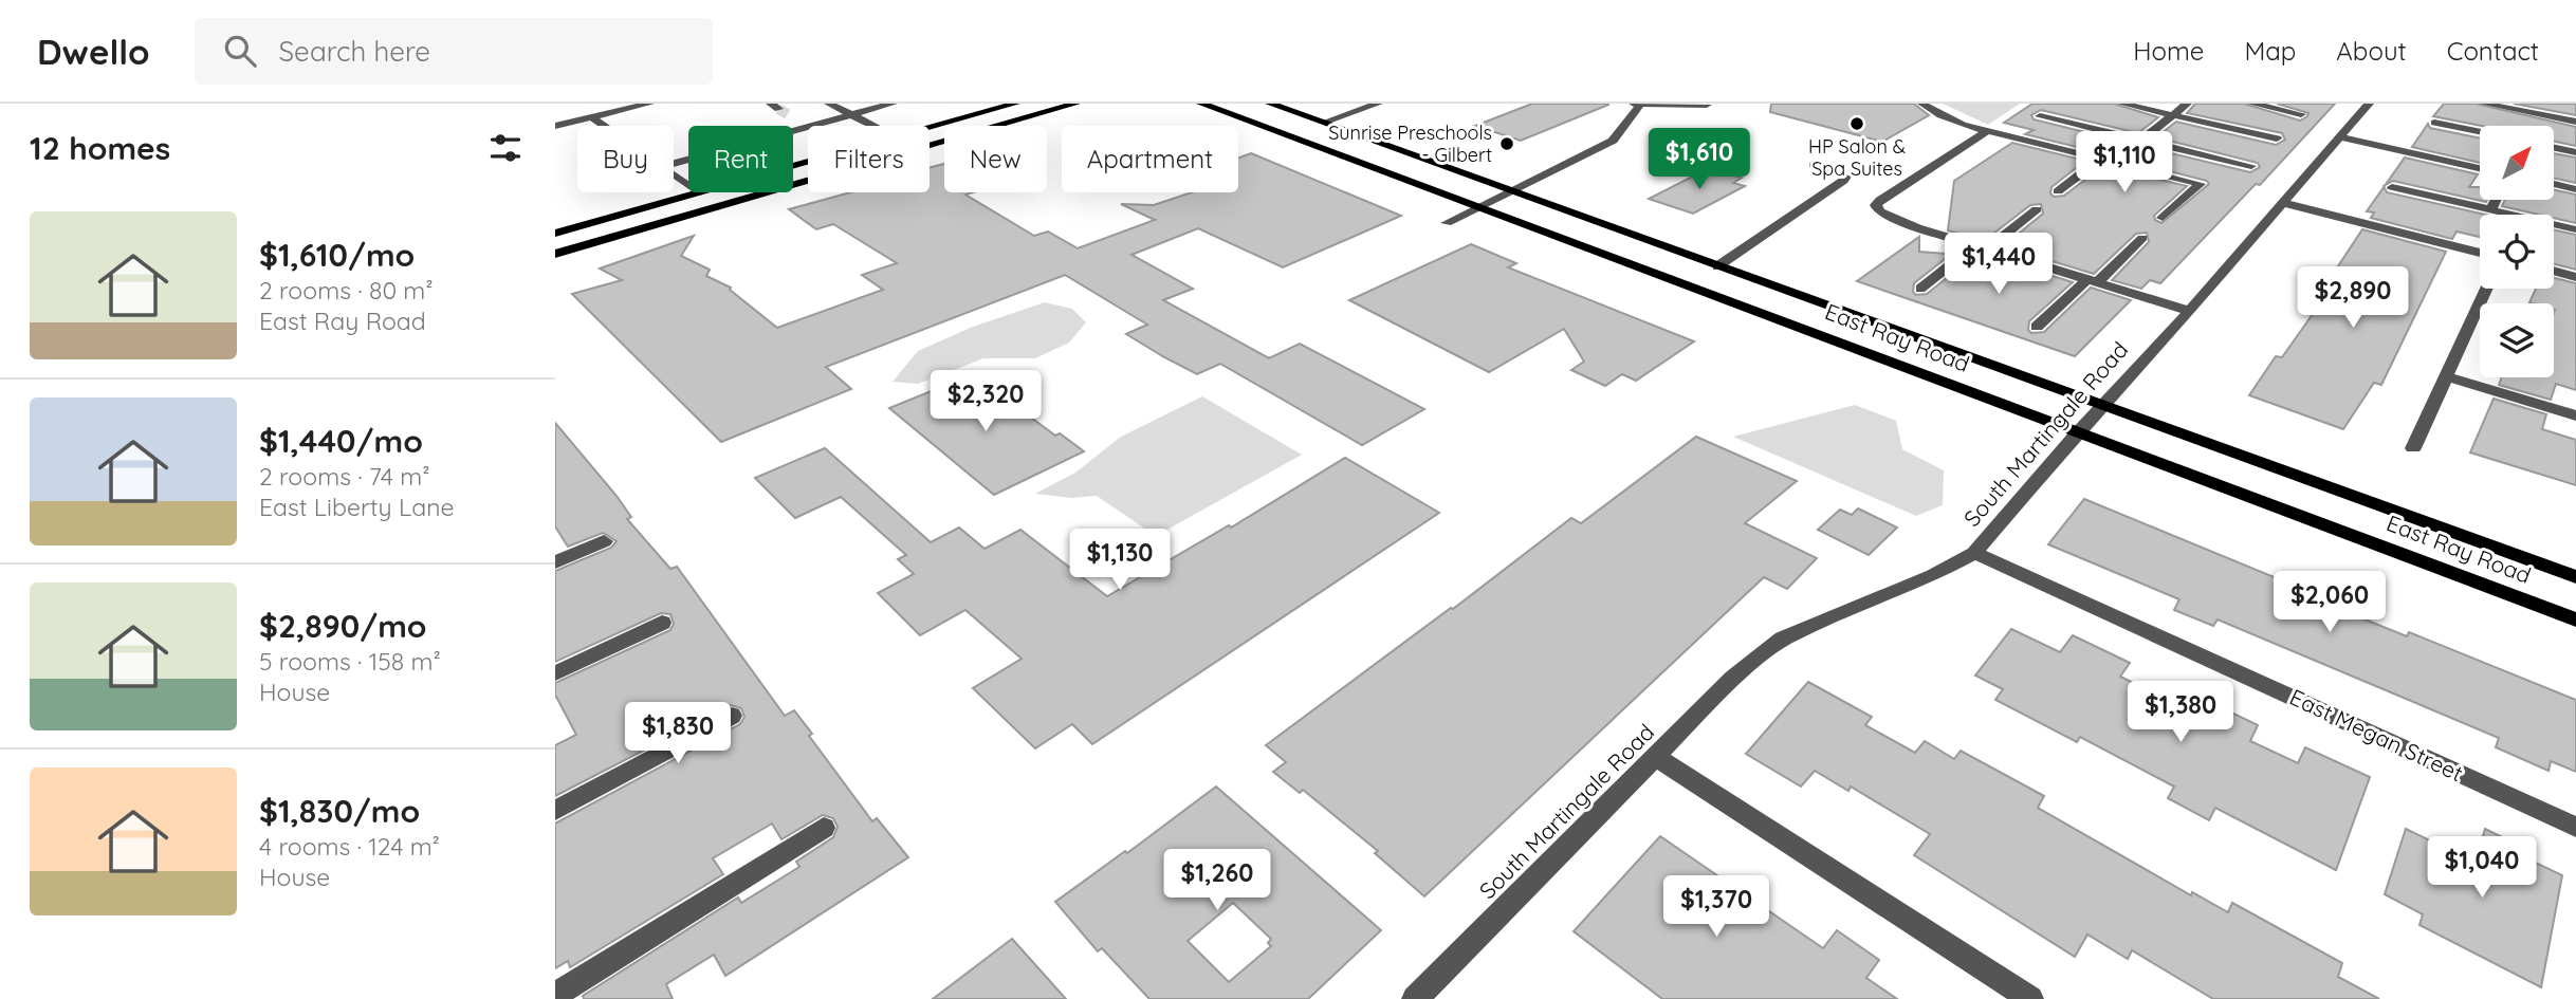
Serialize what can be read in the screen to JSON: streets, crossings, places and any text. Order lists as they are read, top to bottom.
{
  "streets": {
    "main road": ["East Ray Road"],
    "street": ["South Martingale Road", "East Megan Street"]
  },
  "crossings": [
    ["East Ray Road", "South Martingale Road"],
    ["South Martingale Road", "East Megan Street"]
  ],
  "places": ["HP Salon & Spa Suites", "Sunrise Preschools - Gilbert"],
  "north": "top right",
  "page": {
    "header": "Dwello",
    "search": "Search here",
    "nav": [
      "Home",
      "Map",
      "About",
      "Contact"
    ],
    "heading": "12 homes",
    "chip": [
      "Buy",
      "Rent",
      "Filters",
      "New",
      "Apartment"
    ],
    "price": [
      "$1,610",
      "$1,110",
      "$1,440",
      "$2,890",
      "$2,320",
      "$1,130",
      "$2,060",
      "$1,380",
      "$1,830",
      "$1,040",
      "$1,260",
      "$1,370"
    ],
    "list": [
      {
        "name": "$1,610/mo",
        "note": "2 rooms · 80 m² · East Ray Road"
      },
      {
        "name": "$1,440/mo",
        "note": "2 rooms · 74 m² · East Liberty Lane"
      },
      {
        "name": "$2,890/mo",
        "note": "5 rooms · 158 m² · House"
      },
      {
        "name": "$1,830/mo",
        "note": "4 rooms · 124 m² · House"
      }
    ]
  }
}
